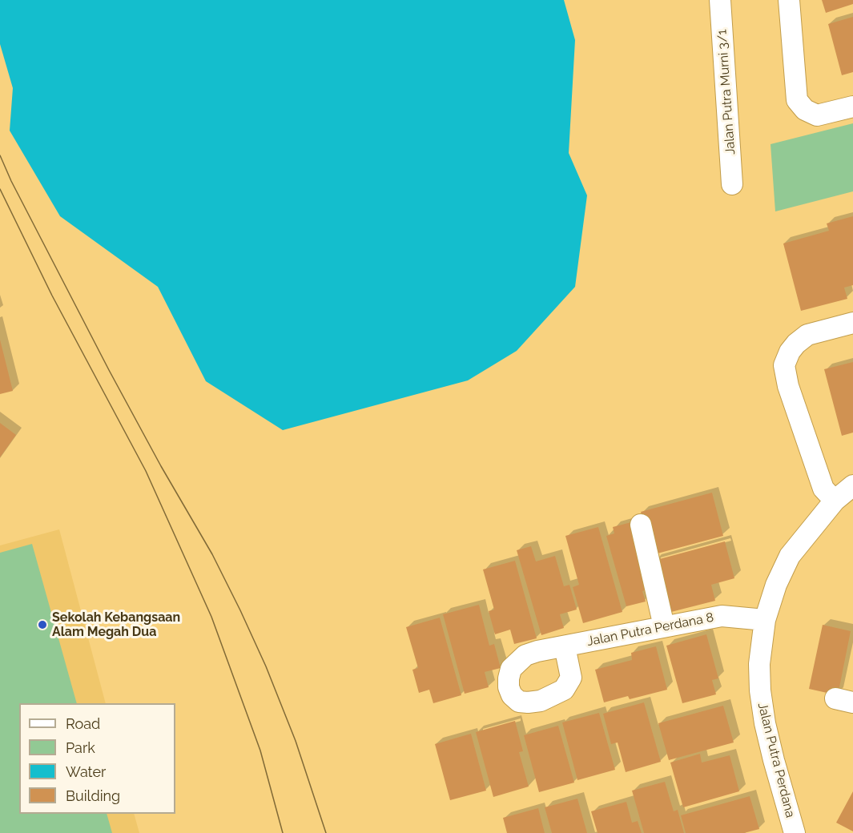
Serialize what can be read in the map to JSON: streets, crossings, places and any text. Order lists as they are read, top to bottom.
{
  "streets": {
    "street": ["Jalan Putra Murni 3/1", "Jalan Putra Perdana 8", "Jalan Putra Perdana"]
  },
  "crossings": [
    ["Jalan Putra Perdana 8", "Jalan Putra Perdana"]
  ],
  "places": ["Sekolah Kebangsaan Alam Megah Dua"],
  "legend": [
    "Road",
    "Park",
    "Water",
    "Building"
  ]
}
